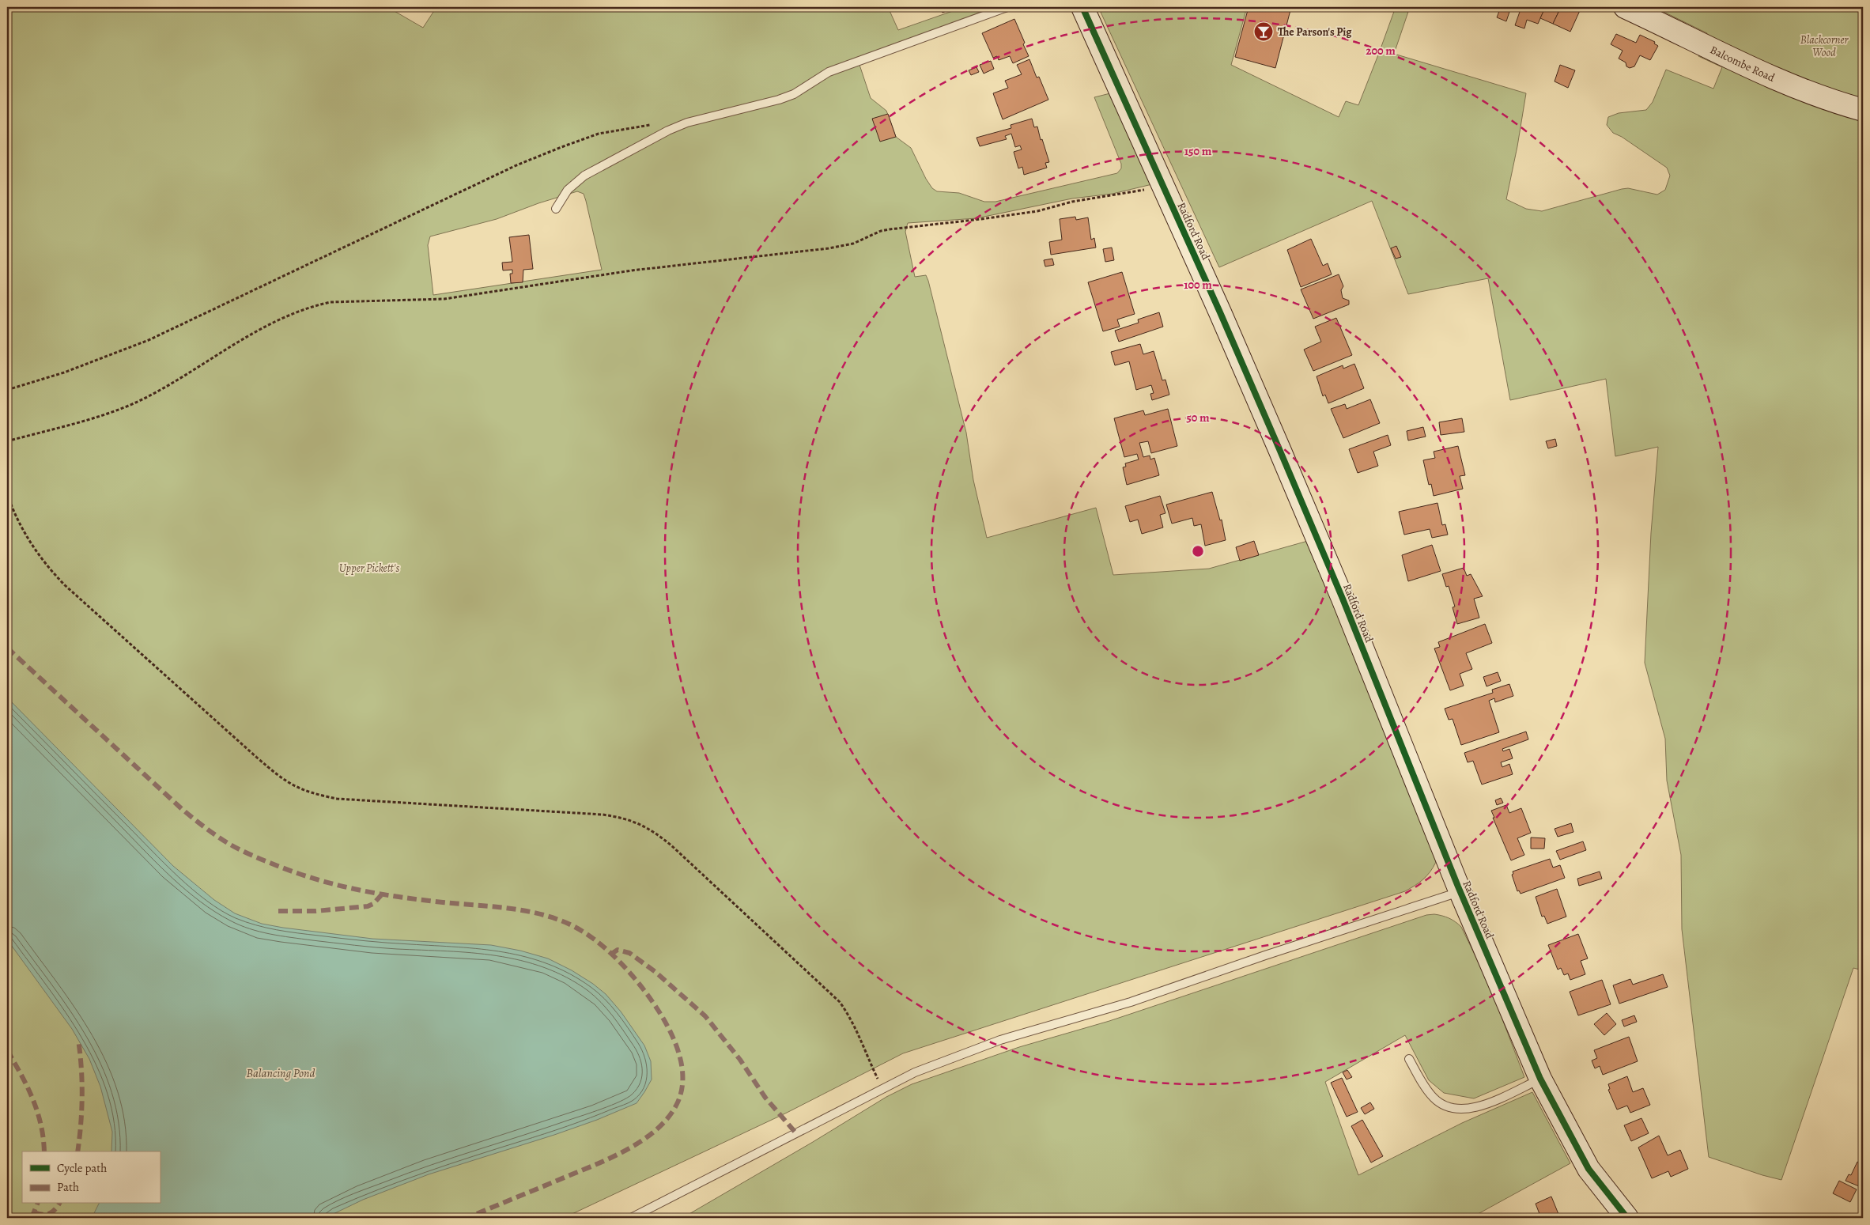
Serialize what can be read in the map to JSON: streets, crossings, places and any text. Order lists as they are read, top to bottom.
{
  "streets": {
    "street": ["Balcombe Road", "Radford Road"]
  },
  "water": ["Balancing Pond"],
  "parks": ["Blackcorner Wood", "Upper Pickett's"],
  "places": {
    "bar": ["The Parson's Pig"]
  },
  "legend": ["Cycle path", "Path"],
  "rings": [
    "200 m",
    "150 m",
    "100 m",
    "50 m"
  ]
}
